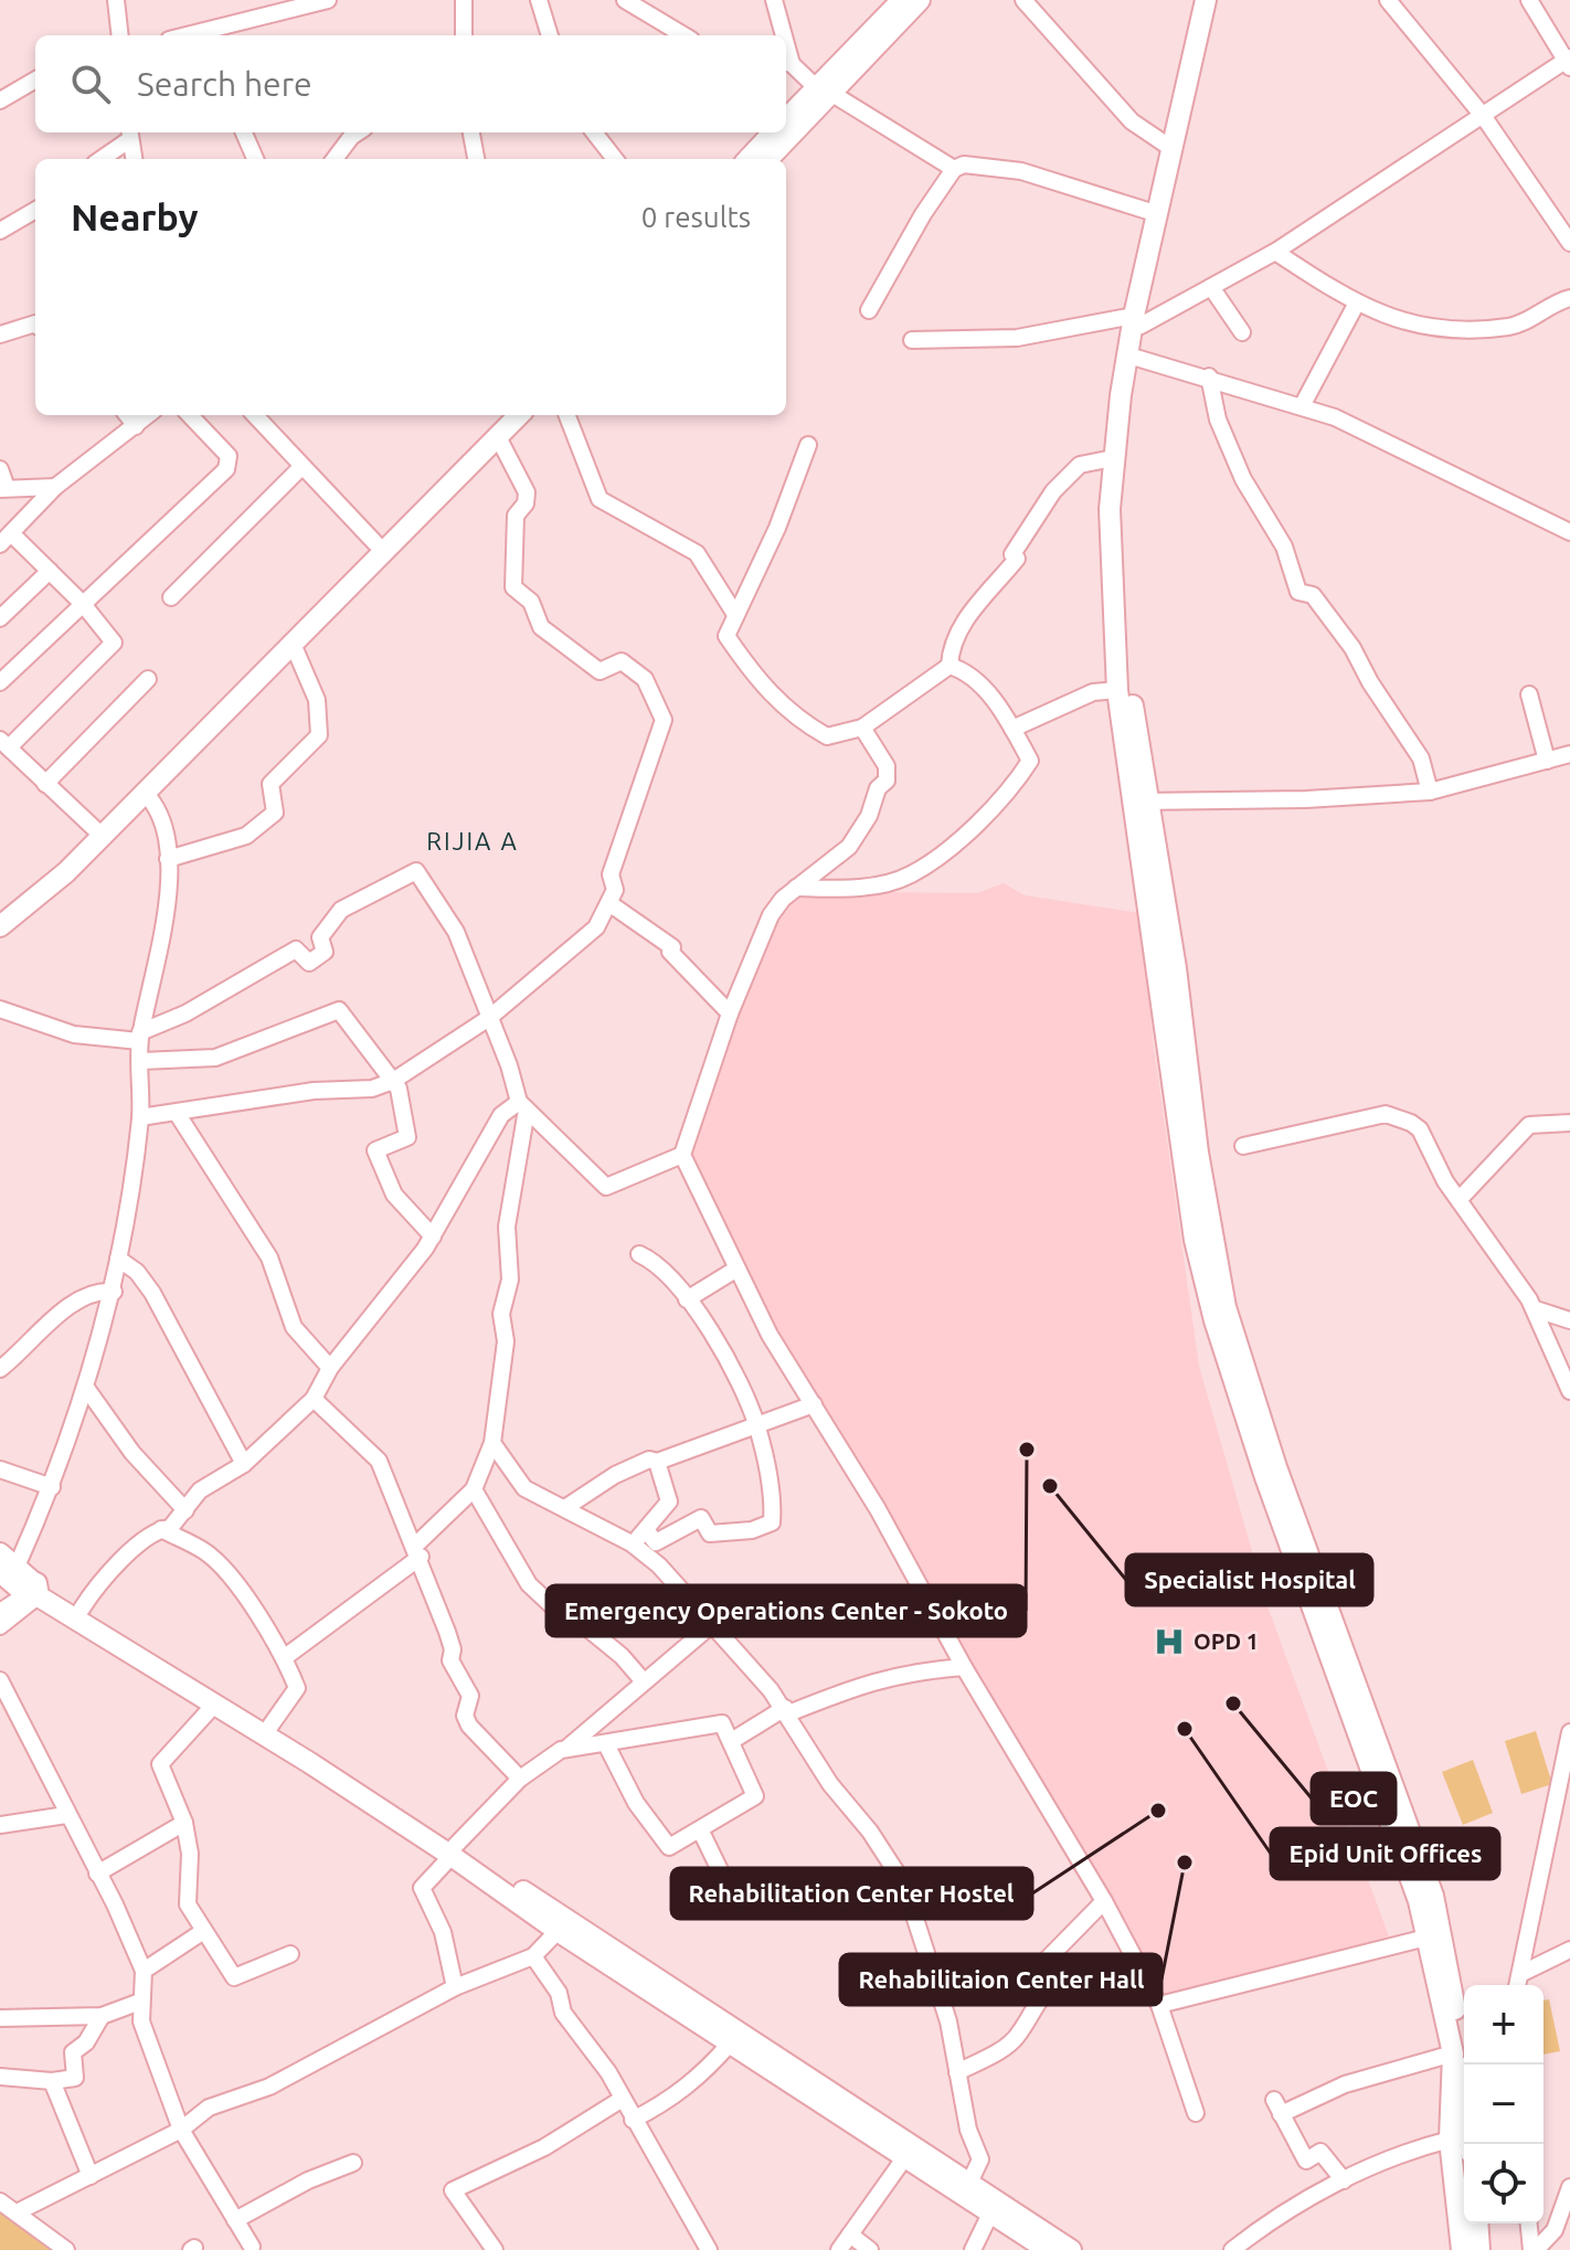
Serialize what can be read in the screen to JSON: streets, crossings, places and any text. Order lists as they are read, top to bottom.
{
  "districts": ["RIJIA A"],
  "places": {
    "other": [
      "Emergency Operations Center - Sokoto",
      "Specialist Hospital",
      "EOC",
      "Epid Unit Offices",
      "Rehabilitation Center Hostel",
      "Rehabilitaion Center Hall"
    ],
    "hospital": ["OPD 1"]
  },
  "page": {
    "search": "Search here",
    "heading": ["Nearby", "0 results"],
    "map_buttons": ["+", "−"]
  }
}
